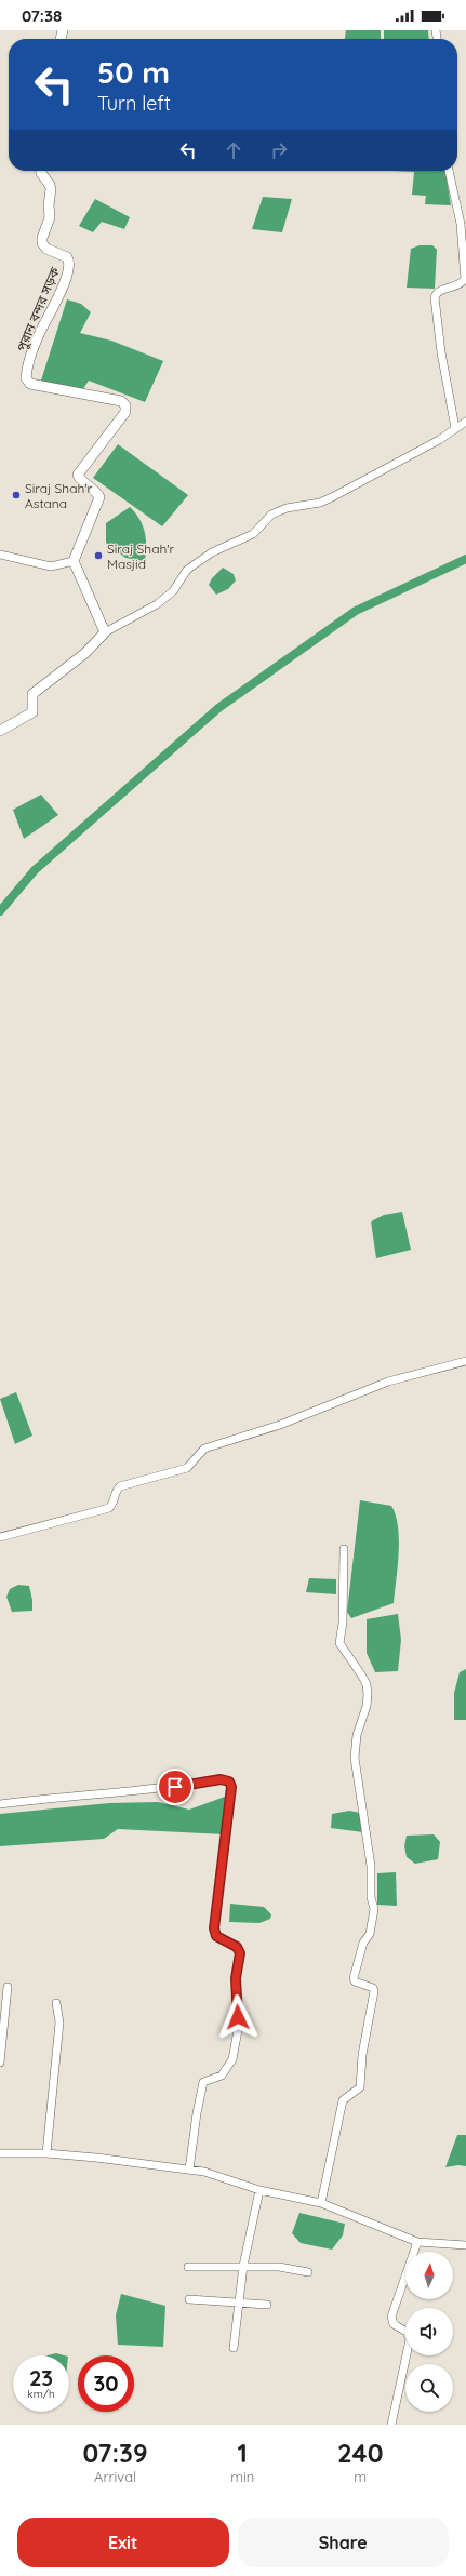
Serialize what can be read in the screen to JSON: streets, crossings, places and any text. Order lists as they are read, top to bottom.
{
  "streets": {
    "street": ["পুরান বন্দর সড়ক"]
  },
  "places": ["Siraj Shah'r Astana", "Siraj Shah'r Masjid"],
  "north": "top",
  "page": {
    "status": "07:38",
    "turn": ["50 m", "Turn left"],
    "speed": "23 km/h",
    "limit": "30",
    "eta": [
      "07:39",
      "Arrival",
      "1",
      "min",
      "240",
      "m"
    ],
    "buttons": ["Exit", "Share"]
  }
}
